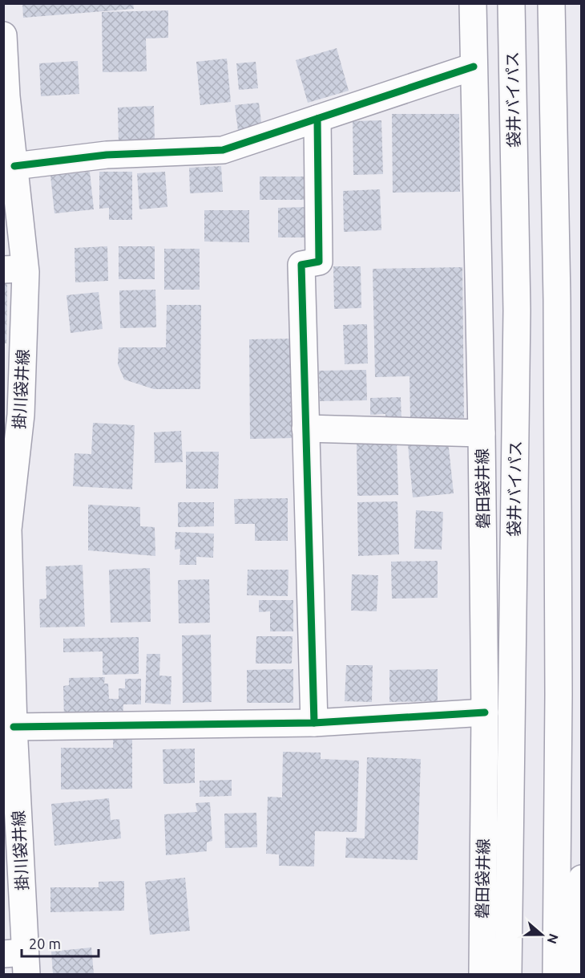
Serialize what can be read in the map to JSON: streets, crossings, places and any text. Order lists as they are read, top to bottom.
{
  "streets": {
    "main road": ["袋井バイパス", "掛川袋井線", "磐田袋井線"]
  },
  "scale_bar": "20 m",
  "north": "right"
}
